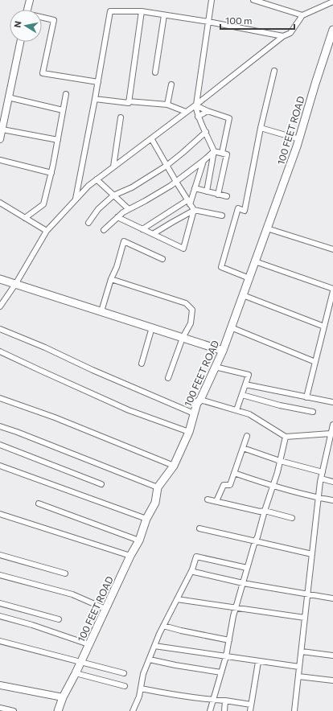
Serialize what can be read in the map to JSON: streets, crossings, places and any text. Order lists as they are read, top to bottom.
{
  "streets": {
    "main road": ["100 FEET ROAD"]
  },
  "scale_bar": "100 m",
  "north": "left"
}
